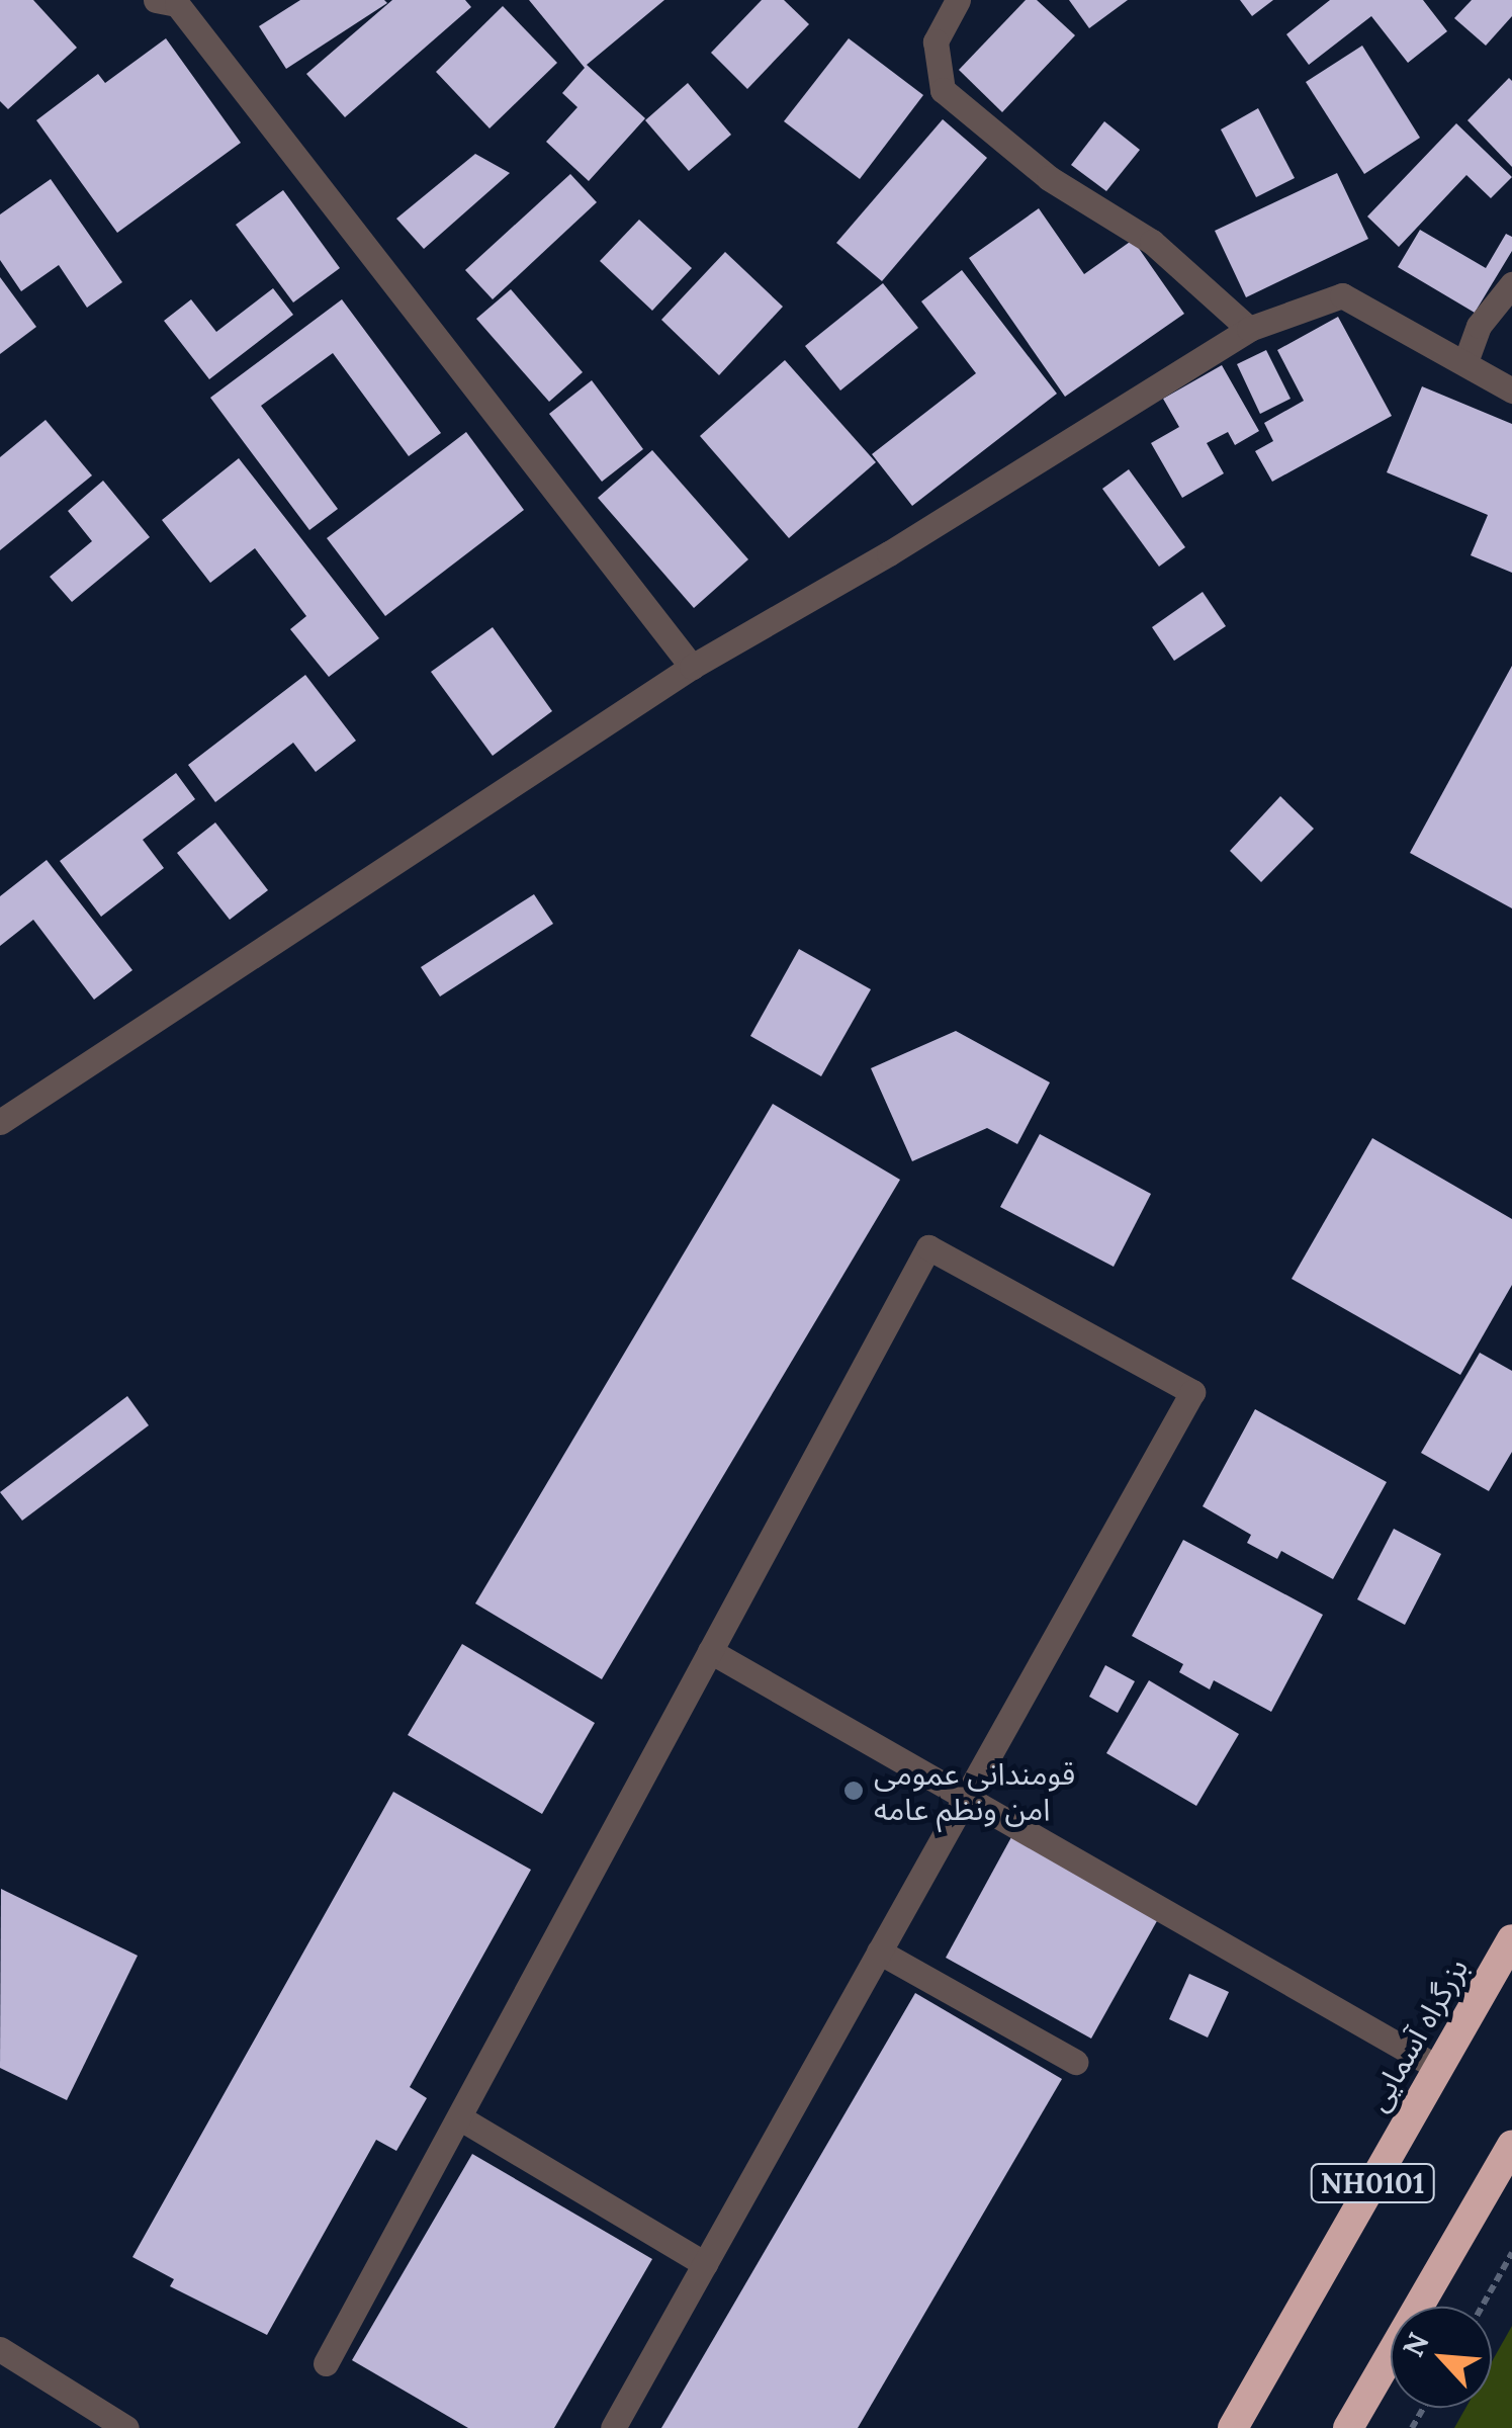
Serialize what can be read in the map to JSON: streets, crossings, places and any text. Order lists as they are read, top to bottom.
{
  "streets": {
    "highway": ["بزرگراه آسمایی", "NH0101"]
  },
  "places": ["قومندانی عمومی امن ونظم عامه"],
  "north": "top left"
}
